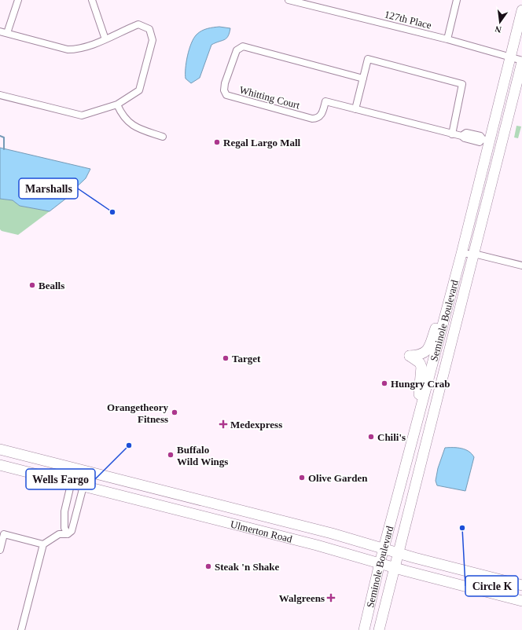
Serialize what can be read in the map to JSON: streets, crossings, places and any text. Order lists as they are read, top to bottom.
{
  "streets": {
    "main road": ["Seminole Boulevard", "Ulmerton Road"],
    "street": ["127th Place", "Whitting Court"]
  },
  "crossings": [
    ["127th Place", "Seminole Boulevard"],
    ["Whitting Court", "Seminole Boulevard"],
    ["Seminole Boulevard", "Ulmerton Road"]
  ],
  "places": {
    "other": [
      "Regal Largo Mall",
      "Marshalls",
      "Bealls",
      "Target",
      "Hungry Crab",
      "Orangetheory Fitness",
      "Chili's",
      "Wells Fargo",
      "Buffalo Wild Wings",
      "Olive Garden",
      "Circle K",
      "Steak 'n Shake"
    ],
    "health": ["Medexpress", "Walgreens"]
  },
  "north": "bottom"
}
